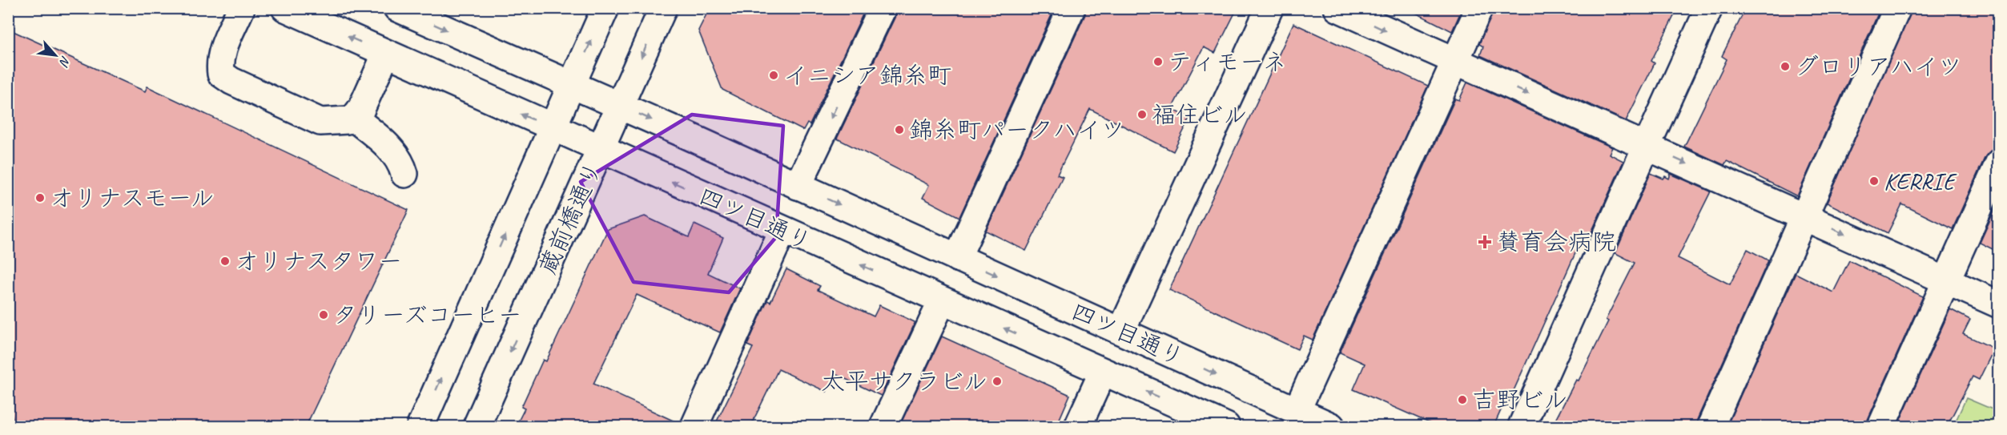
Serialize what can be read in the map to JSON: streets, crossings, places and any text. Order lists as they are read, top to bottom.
{
  "streets": {
    "main road": ["蔵前橋通り", "四ツ目通り"]
  },
  "crossings": [
    ["蔵前橋通り", "四ツ目通り"]
  ],
  "places": {
    "other": [
      "ティモーネ",
      "グロリアハイツ",
      "イニシア錦糸町",
      "福住ビル",
      "錦糸町パークハイツ",
      "KERRIE",
      "オリナスモール",
      "オリナスタワー",
      "タリーズコーヒー",
      "太平サクラビル",
      "吉野ビル"
    ],
    "health": ["賛育会病院"]
  },
  "north": "bottom right"
}
